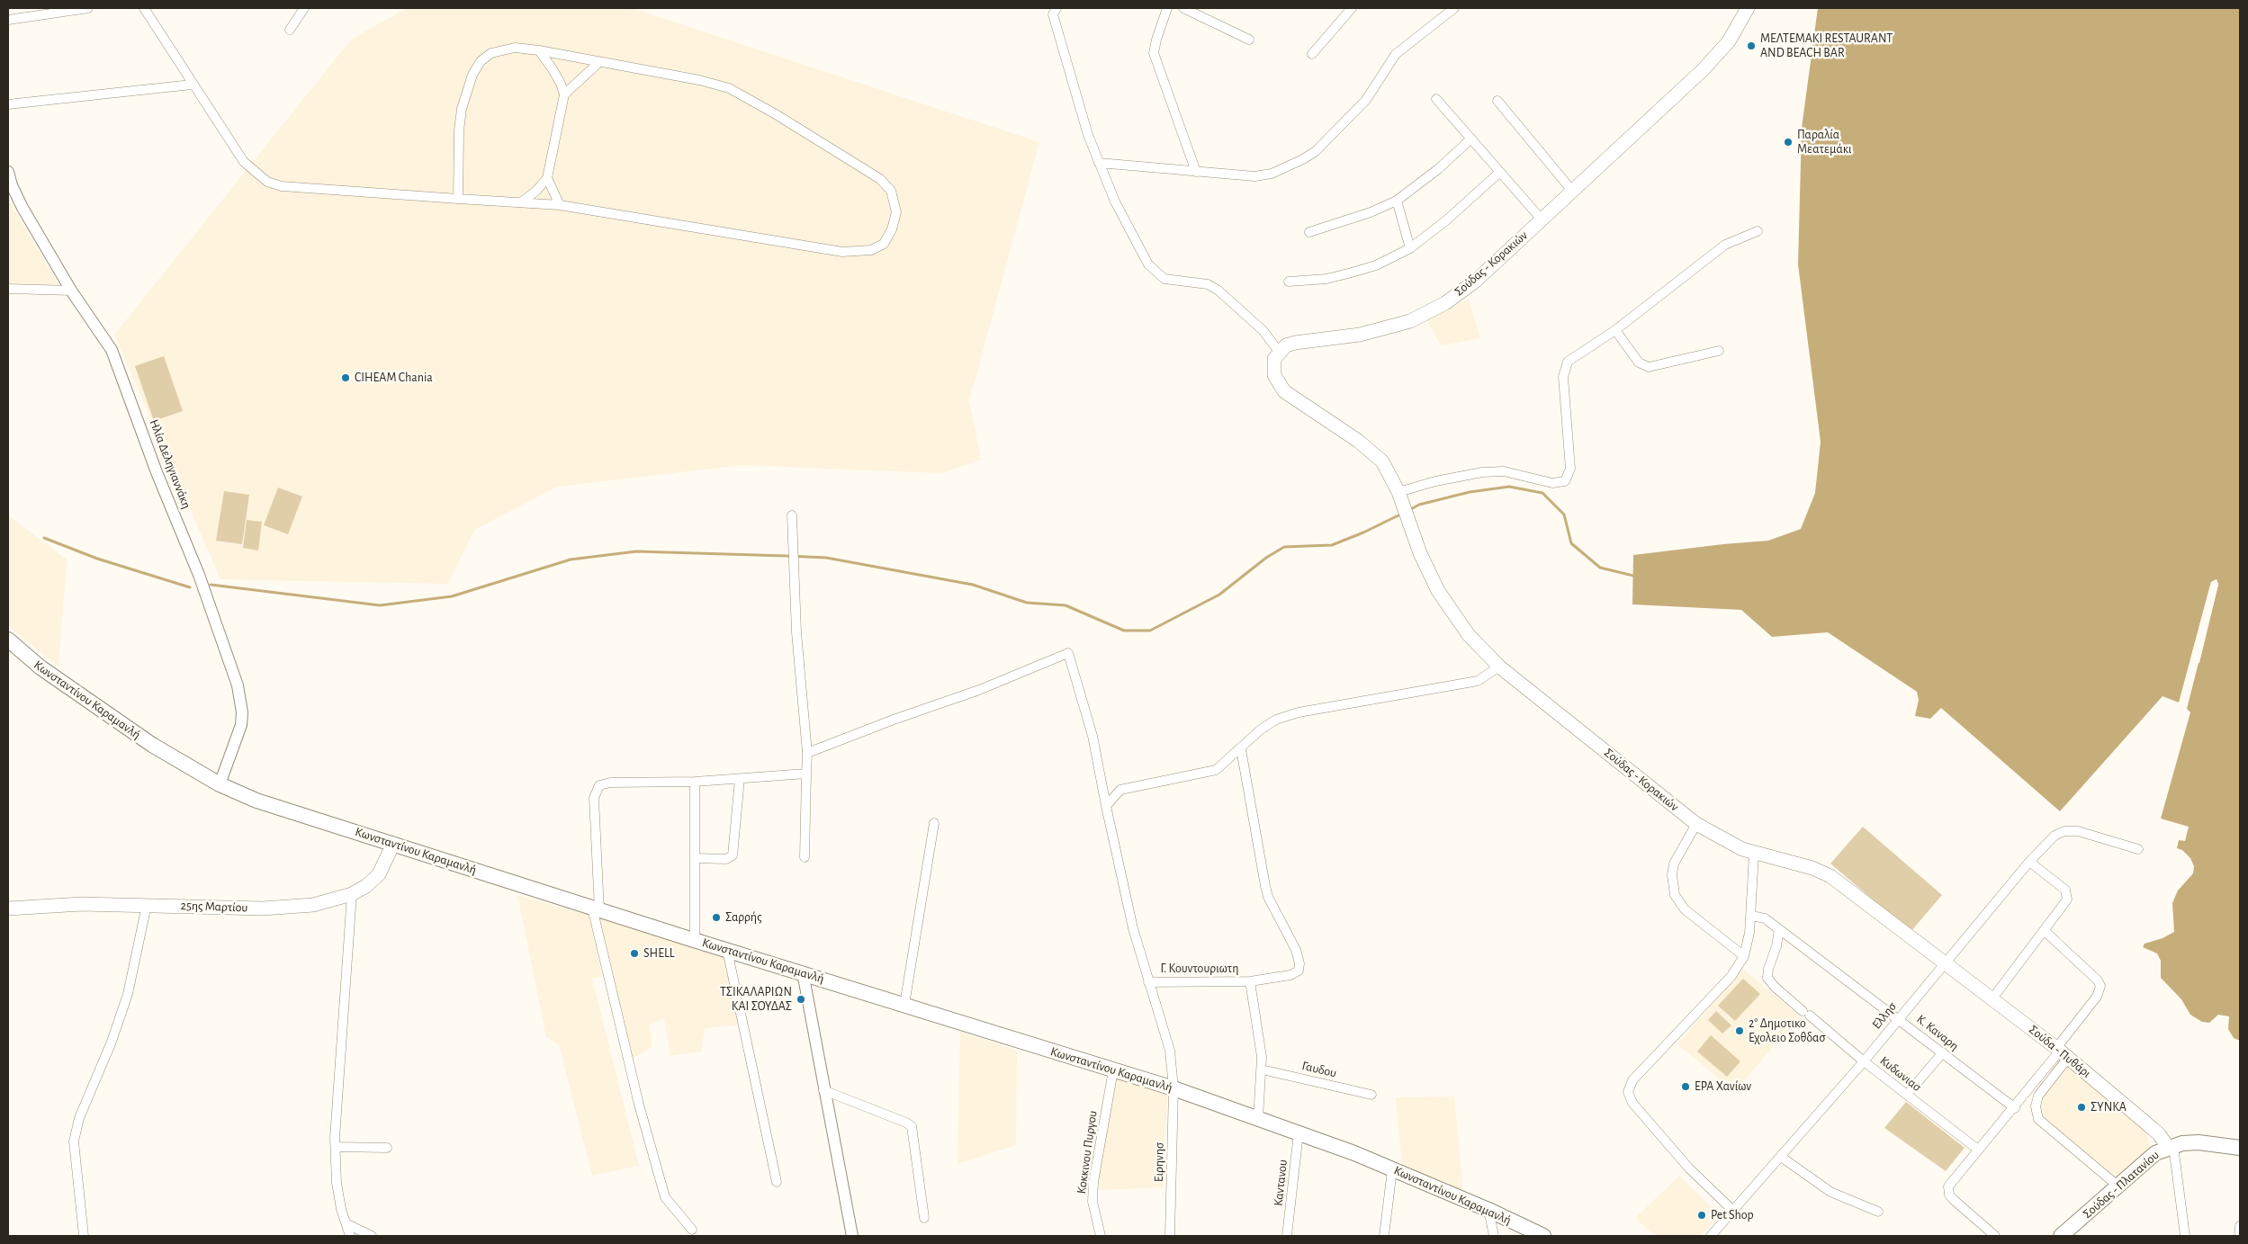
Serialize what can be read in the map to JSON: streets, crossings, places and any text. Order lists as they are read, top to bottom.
{
  "streets": {
    "main road": [
      "Σούδας - Κορακιών",
      "Κωνσταντίνου Καραμανλή",
      "25ης Μαρτίου",
      "Σούδα - Πυθάρι",
      "Σούδας - Πλατανίου"
    ],
    "street": [
      "Ηλία Δεληγιαννάκη",
      "Γ. Κουντουριωτη",
      "Ελλησ",
      "Κ. Καναρη",
      "Γαυδου",
      "Κυδωνιασ",
      "Κοκκινου Πυργου",
      "Ειρηνησ",
      "Καντανου"
    ]
  },
  "crossings": [
    ["Σούδας - Κορακιών", "Ελλησ"],
    ["Σούδας - Κορακιών", "Σούδα - Πυθάρι"],
    ["Ηλία Δεληγιαννάκη", "Κωνσταντίνου Καραμανλή"],
    ["Κωνσταντίνου Καραμανλή", "25ης Μαρτίου"],
    ["Κωνσταντίνου Καραμανλή", "Κοκκινου Πυργου"],
    ["Κωνσταντίνου Καραμανλή", "Ειρηνησ"],
    ["Κωνσταντίνου Καραμανλή", "Καντανου"],
    ["Γ. Κουντουριωτη", "Ειρηνησ"],
    ["Ελλησ", "Κ. Καναρη"],
    ["Ελλησ", "Σούδα - Πυθάρι"],
    ["Ελλησ", "Κυδωνιασ"],
    ["Κ. Καναρη", "Κυδωνιασ"],
    ["Σούδα - Πυθάρι", "Σούδας - Πλατανίου"]
  ],
  "places": [
    "ΜΕΛΤΕΜΑΚΙ RESTAURANT AND BEACH BAR",
    "Παραλία Μεατεμάκι",
    "CIHEAM Chania",
    "Σαρρής",
    "SHELL",
    "ΤΣΙΚΑΛΑΡΙΩΝ ΚΑΙ ΣΟΥΔΑΣ",
    "2° Δημοτικο Εχολειο Σοθδασ",
    "ΕΡΑ Χανίων",
    "ΣΥΝΚΑ",
    "Pet Shop"
  ]
}
